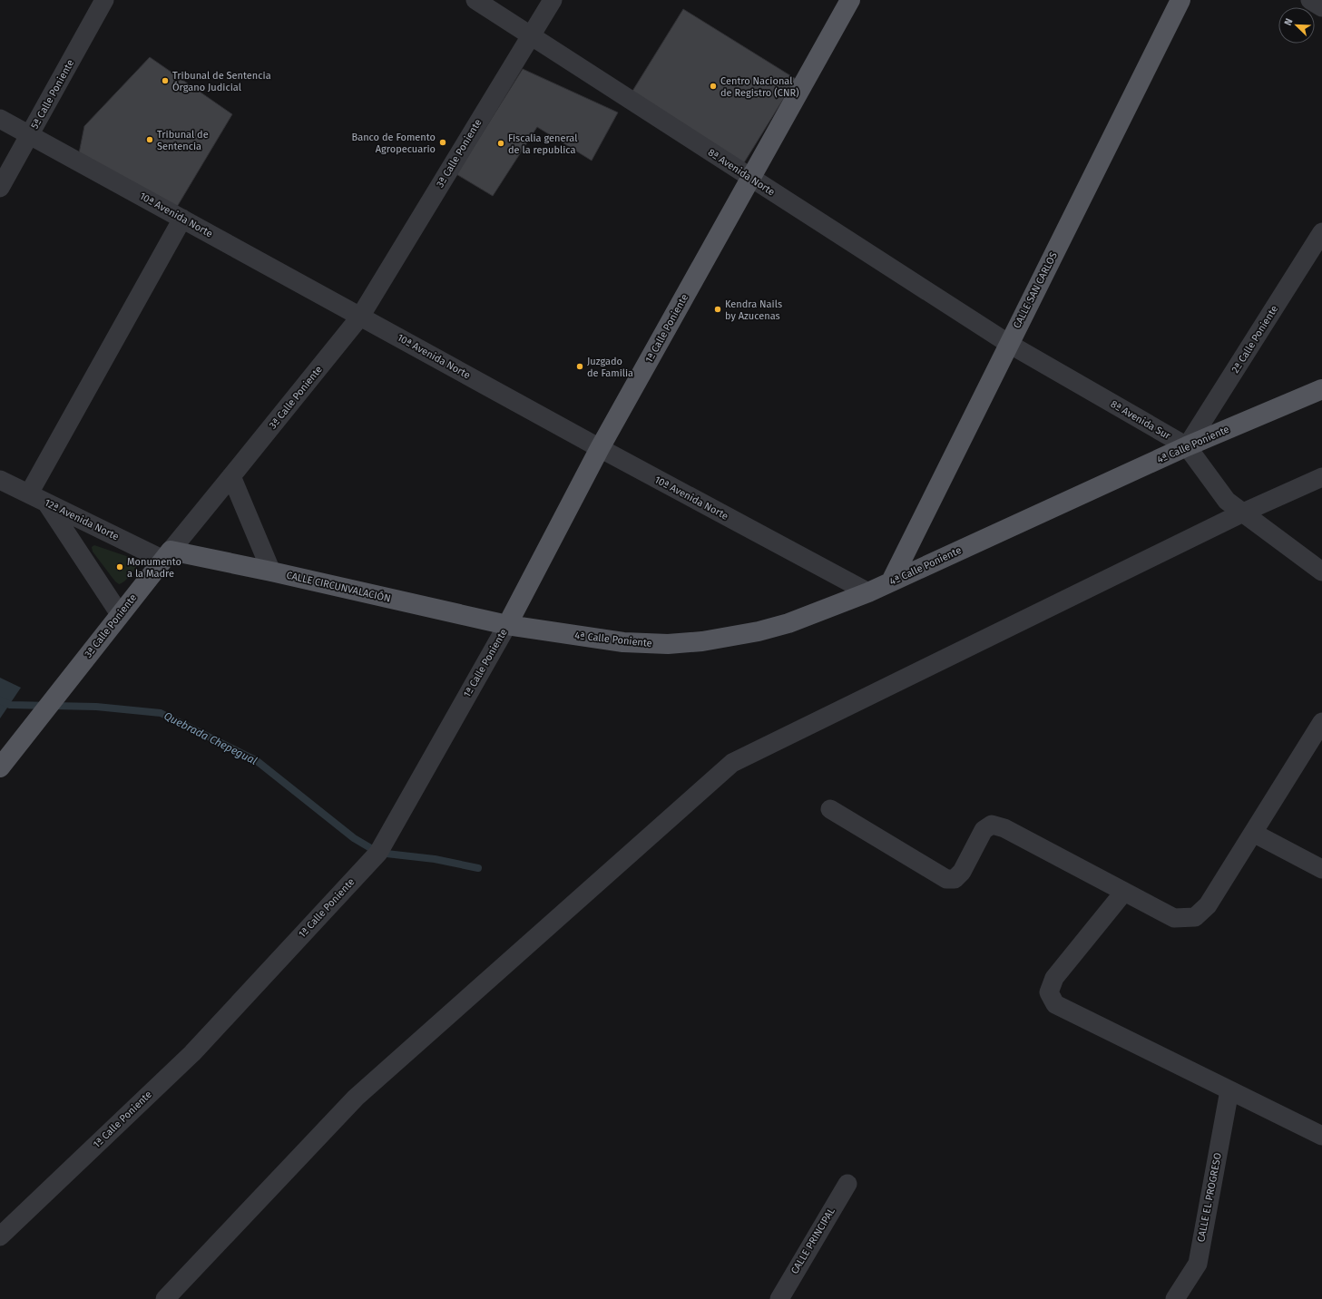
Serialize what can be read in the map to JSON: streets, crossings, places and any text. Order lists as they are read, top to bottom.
{
  "streets": {
    "main road": [
      "3ª Calle Poniente",
      "CALLE SAN CARLOS",
      "1ª Calle Poniente",
      "4ª Calle Poniente",
      "CALLE CIRCUNVALACIÓN"
    ],
    "street": [
      "5ª Calle Poniente",
      "8ª Avenida Norte",
      "10ª Avenida Norte",
      "2ª Calle Poniente",
      "8ª Avenida Sur",
      "12ª Avenida Norte",
      "CALLE EL PROGRESO",
      "CALLE PRINCIPAL"
    ]
  },
  "crossings": [
    ["5ª Calle Poniente", "10ª Avenida Norte"],
    ["3ª Calle Poniente", "8ª Avenida Norte"],
    ["3ª Calle Poniente", "10ª Avenida Norte"],
    ["3ª Calle Poniente", "12ª Avenida Norte"],
    ["3ª Calle Poniente", "CALLE CIRCUNVALACIÓN"],
    ["8ª Avenida Norte", "CALLE SAN CARLOS"],
    ["8ª Avenida Norte", "1ª Calle Poniente"],
    ["8ª Avenida Norte", "8ª Avenida Sur"],
    ["10ª Avenida Norte", "1ª Calle Poniente"],
    ["10ª Avenida Norte", "4ª Calle Poniente"],
    ["CALLE SAN CARLOS", "8ª Avenida Sur"],
    ["CALLE SAN CARLOS", "4ª Calle Poniente"],
    ["1ª Calle Poniente", "4ª Calle Poniente"],
    ["1ª Calle Poniente", "CALLE CIRCUNVALACIÓN"],
    ["2ª Calle Poniente", "8ª Avenida Sur"],
    ["2ª Calle Poniente", "4ª Calle Poniente"],
    ["8ª Avenida Sur", "4ª Calle Poniente"],
    ["4ª Calle Poniente", "CALLE CIRCUNVALACIÓN"],
    ["12ª Avenida Norte", "CALLE CIRCUNVALACIÓN"]
  ],
  "water": ["Quebrada Chepegual"],
  "places": [
    "Tribunal de Sentencia Órgano Judicial",
    "Centro Nacional de Registro (CNR)",
    "Tribunal de Sentencia",
    "Banco de Fomento Agropecuario",
    "Fiscalia general de la republica",
    "Kendra Nails by Azucenas",
    "Juzgado de Familia",
    "Monumento a la Madre"
  ],
  "north": "top left"
}
